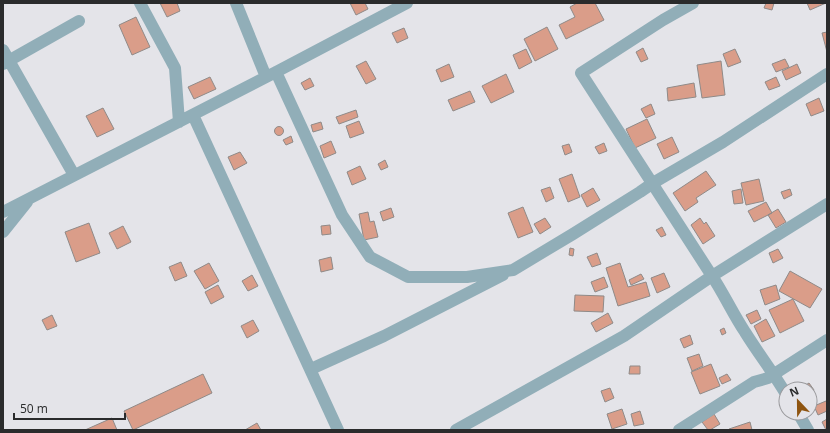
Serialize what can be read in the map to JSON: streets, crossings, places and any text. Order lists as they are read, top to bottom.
{
  "scale_bar": "50 m",
  "north": "top"
}
